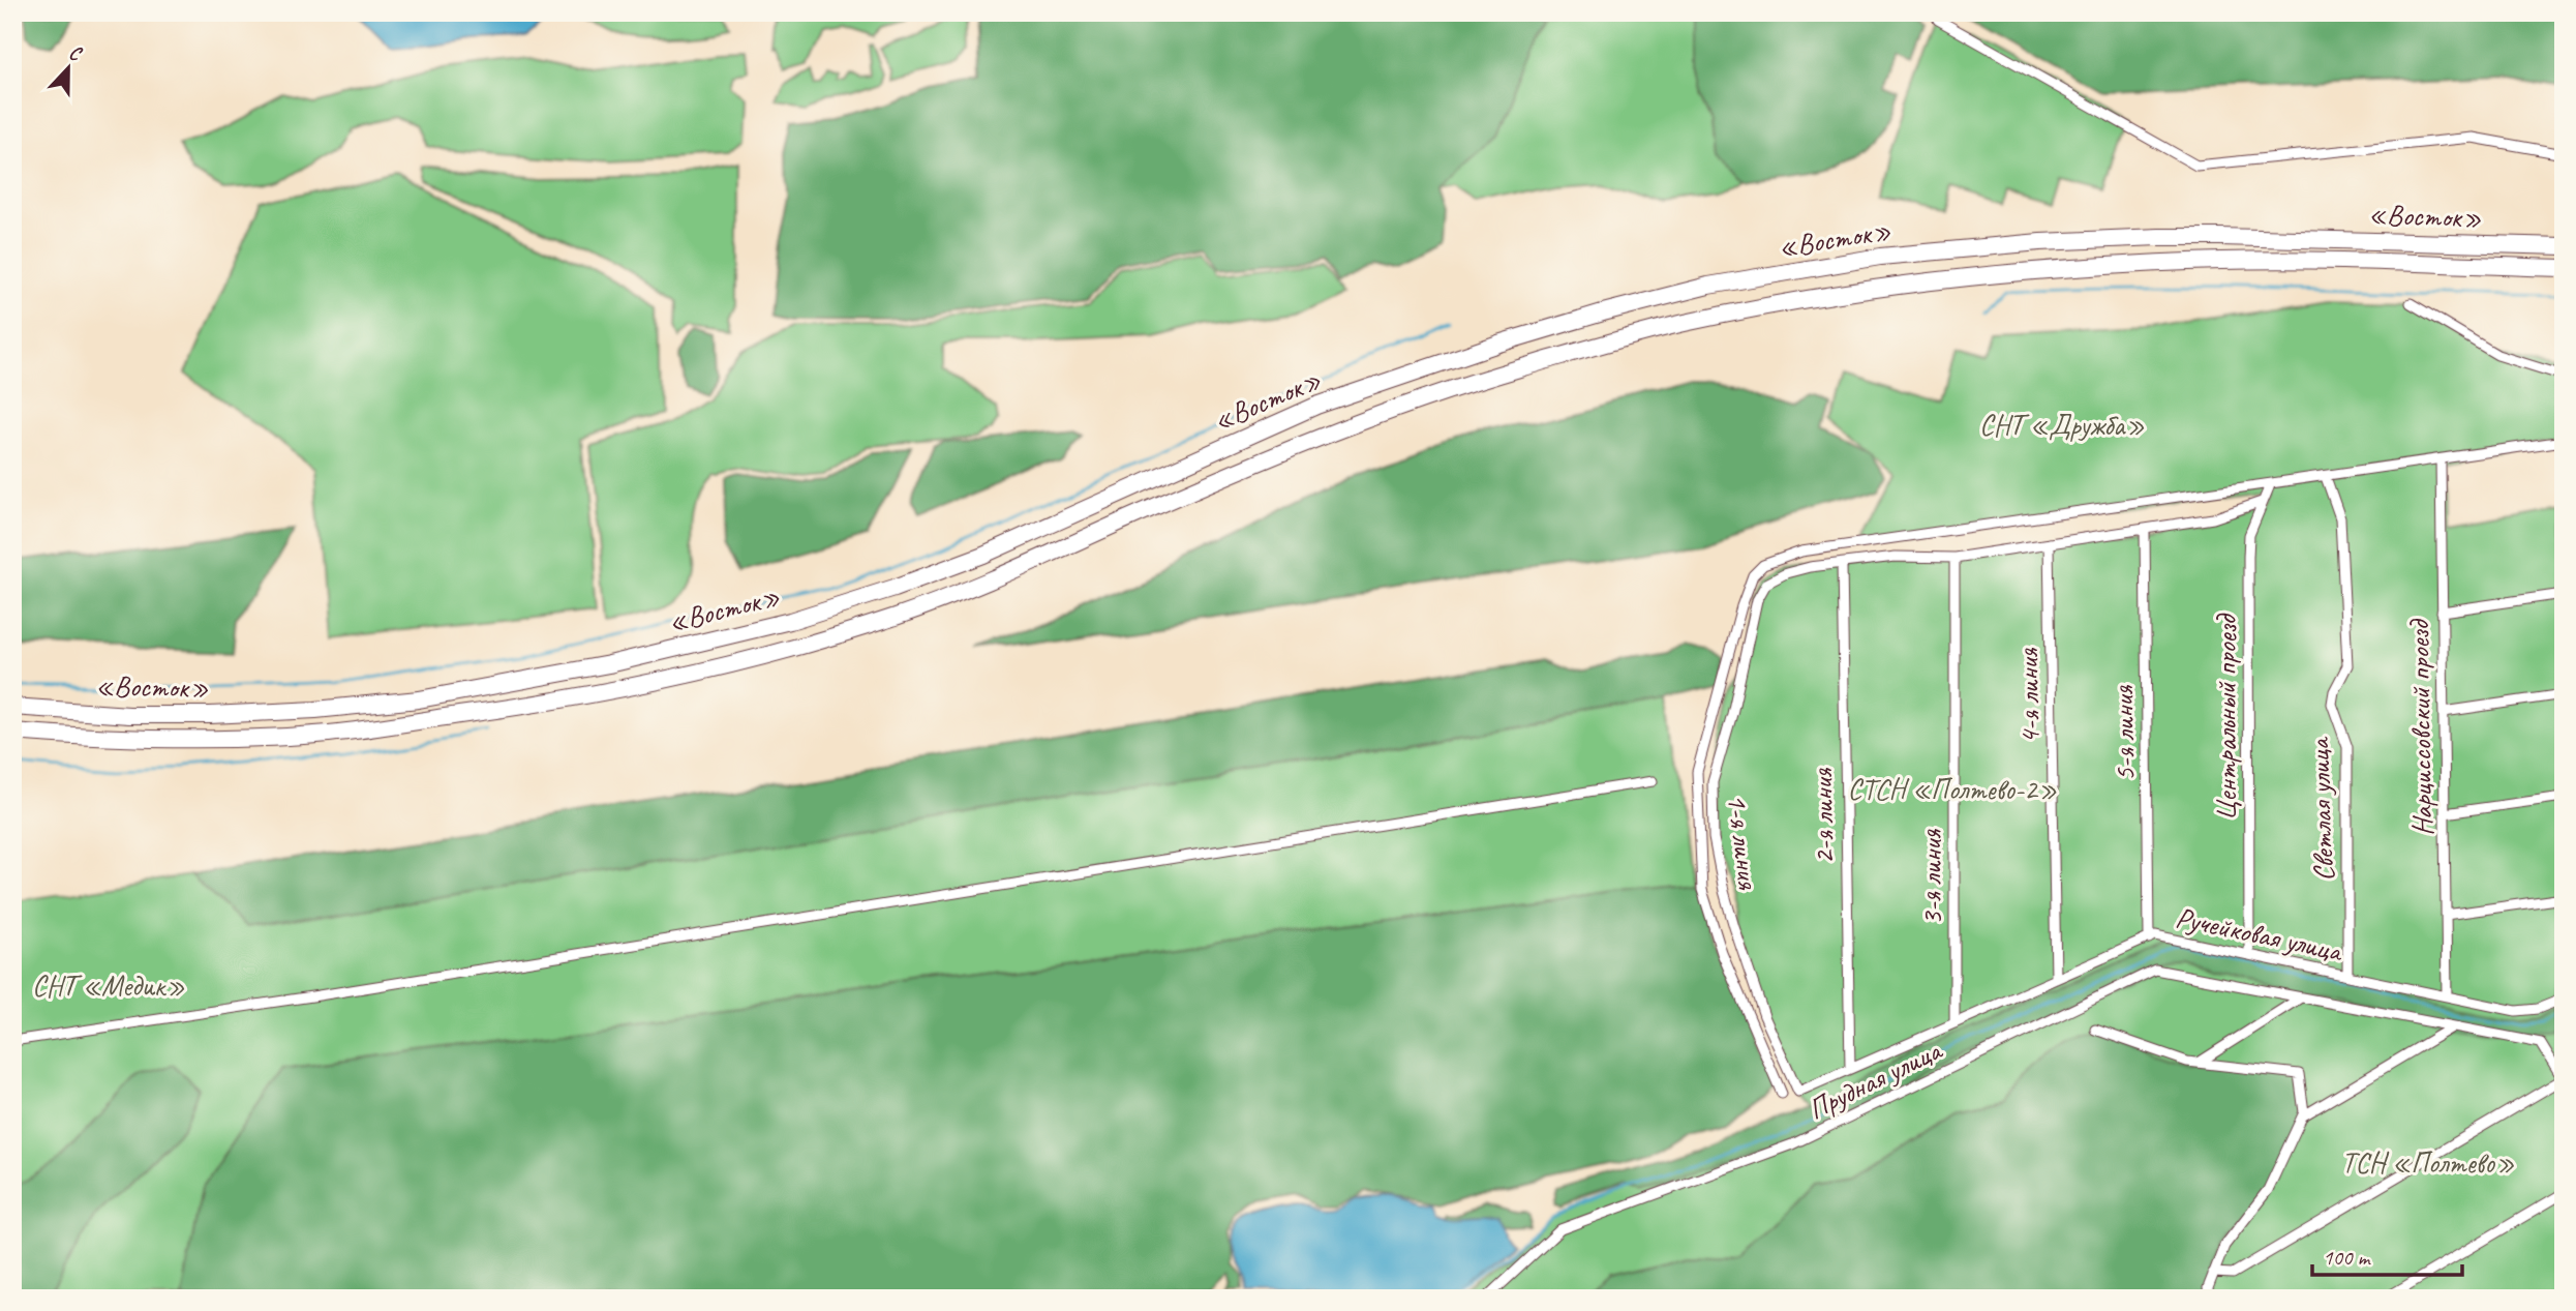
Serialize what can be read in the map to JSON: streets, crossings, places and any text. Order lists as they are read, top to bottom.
{
  "streets": {
    "highway": ["«Восток»"],
    "street": [
      "4-я линия",
      "Центральный проезд",
      "Нарциссовский проезд",
      "5-я линия",
      "Светлая улица",
      "2-я линия",
      "1-я линия",
      "3-я линия",
      "Ручейковая улица",
      "Прудная улица"
    ]
  },
  "crossings": [
    ["4-я линия", "1-я линия"],
    ["4-я линия", "Ручейковая улица"],
    ["Центральный проезд", "1-я линия"],
    ["Центральный проезд", "Ручейковая улица"],
    ["Нарциссовский проезд", "Ручейковая улица"],
    ["5-я линия", "1-я линия"],
    ["5-я линия", "Ручейковая улица"],
    ["Светлая улица", "Ручейковая улица"],
    ["2-я линия", "1-я линия"],
    ["2-я линия", "Ручейковая улица"],
    ["1-я линия", "3-я линия"],
    ["1-я линия", "Ручейковая улица"],
    ["3-я линия", "Ручейковая улица"]
  ],
  "parks": [
    "СНТ «Дружба»",
    "СТСН «Полтево-2»",
    "СНТ «Медик»",
    "ТСН «Полтево»"
  ],
  "scale_bar": "100 m",
  "north": "top"
}
